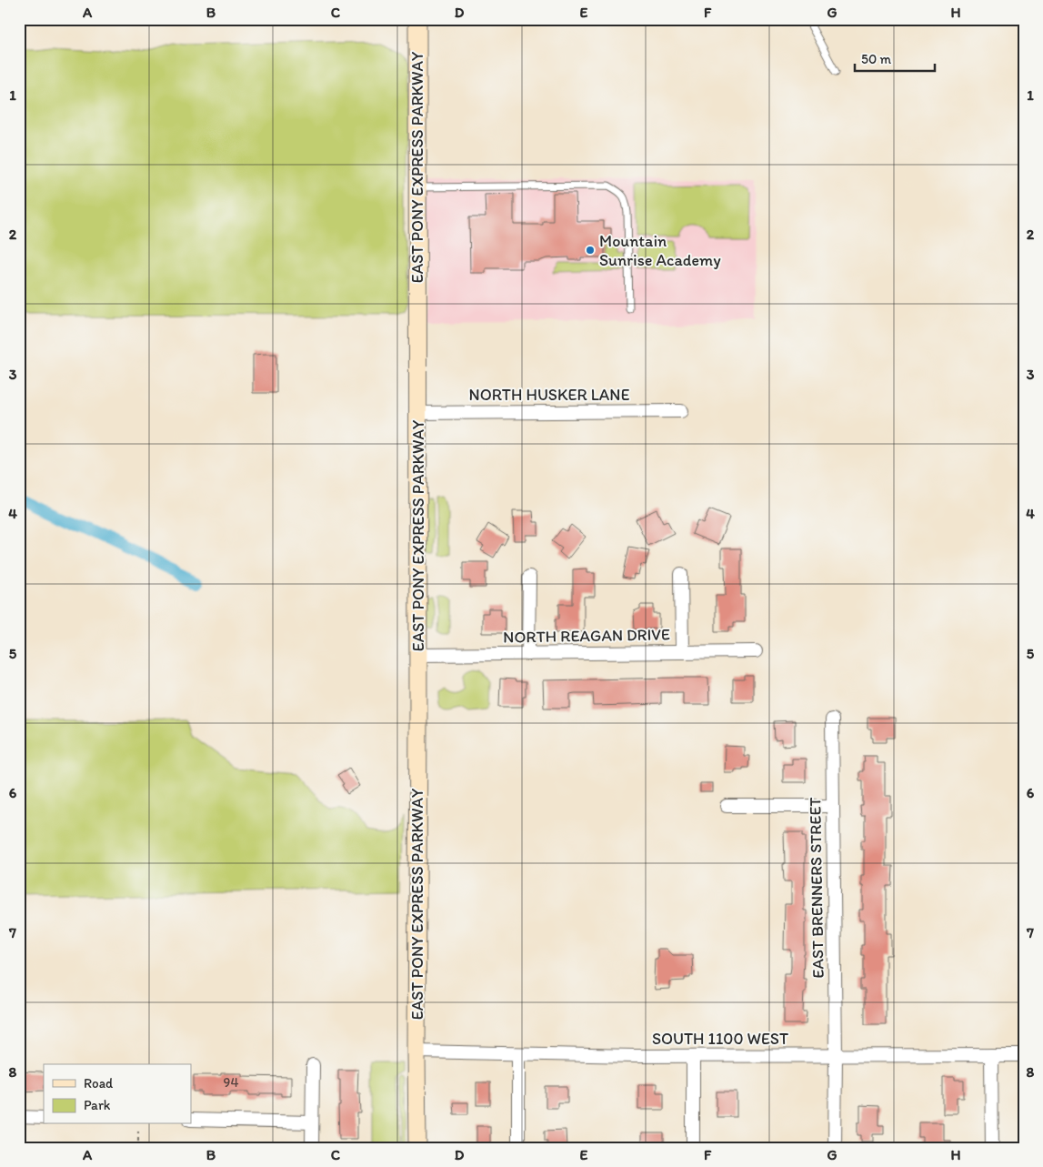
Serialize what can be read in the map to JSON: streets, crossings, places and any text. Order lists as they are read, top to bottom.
{
  "streets": {
    "street": [
      "EAST PONY EXPRESS PARKWAY",
      "NORTH HUSKER LANE",
      "NORTH REAGAN DRIVE",
      "EAST BRENNERS STREET",
      "SOUTH 1100 WEST"
    ]
  },
  "crossings": [
    ["EAST PONY EXPRESS PARKWAY", "NORTH HUSKER LANE"],
    ["EAST PONY EXPRESS PARKWAY", "NORTH REAGAN DRIVE"],
    ["EAST PONY EXPRESS PARKWAY", "SOUTH 1100 WEST"],
    ["EAST BRENNERS STREET", "SOUTH 1100 WEST"]
  ],
  "places": ["Mountain Sunrise Academy"],
  "house_numbers": ["94"],
  "legend": ["Road", "Park"],
  "scale_bar": "50 m",
  "grid": {
    "columns": [
      "A",
      "B",
      "C",
      "D",
      "E",
      "F",
      "G",
      "H"
    ],
    "rows": [
      "1",
      "2",
      "3",
      "4",
      "5",
      "6",
      "7",
      "8"
    ]
  }
}
